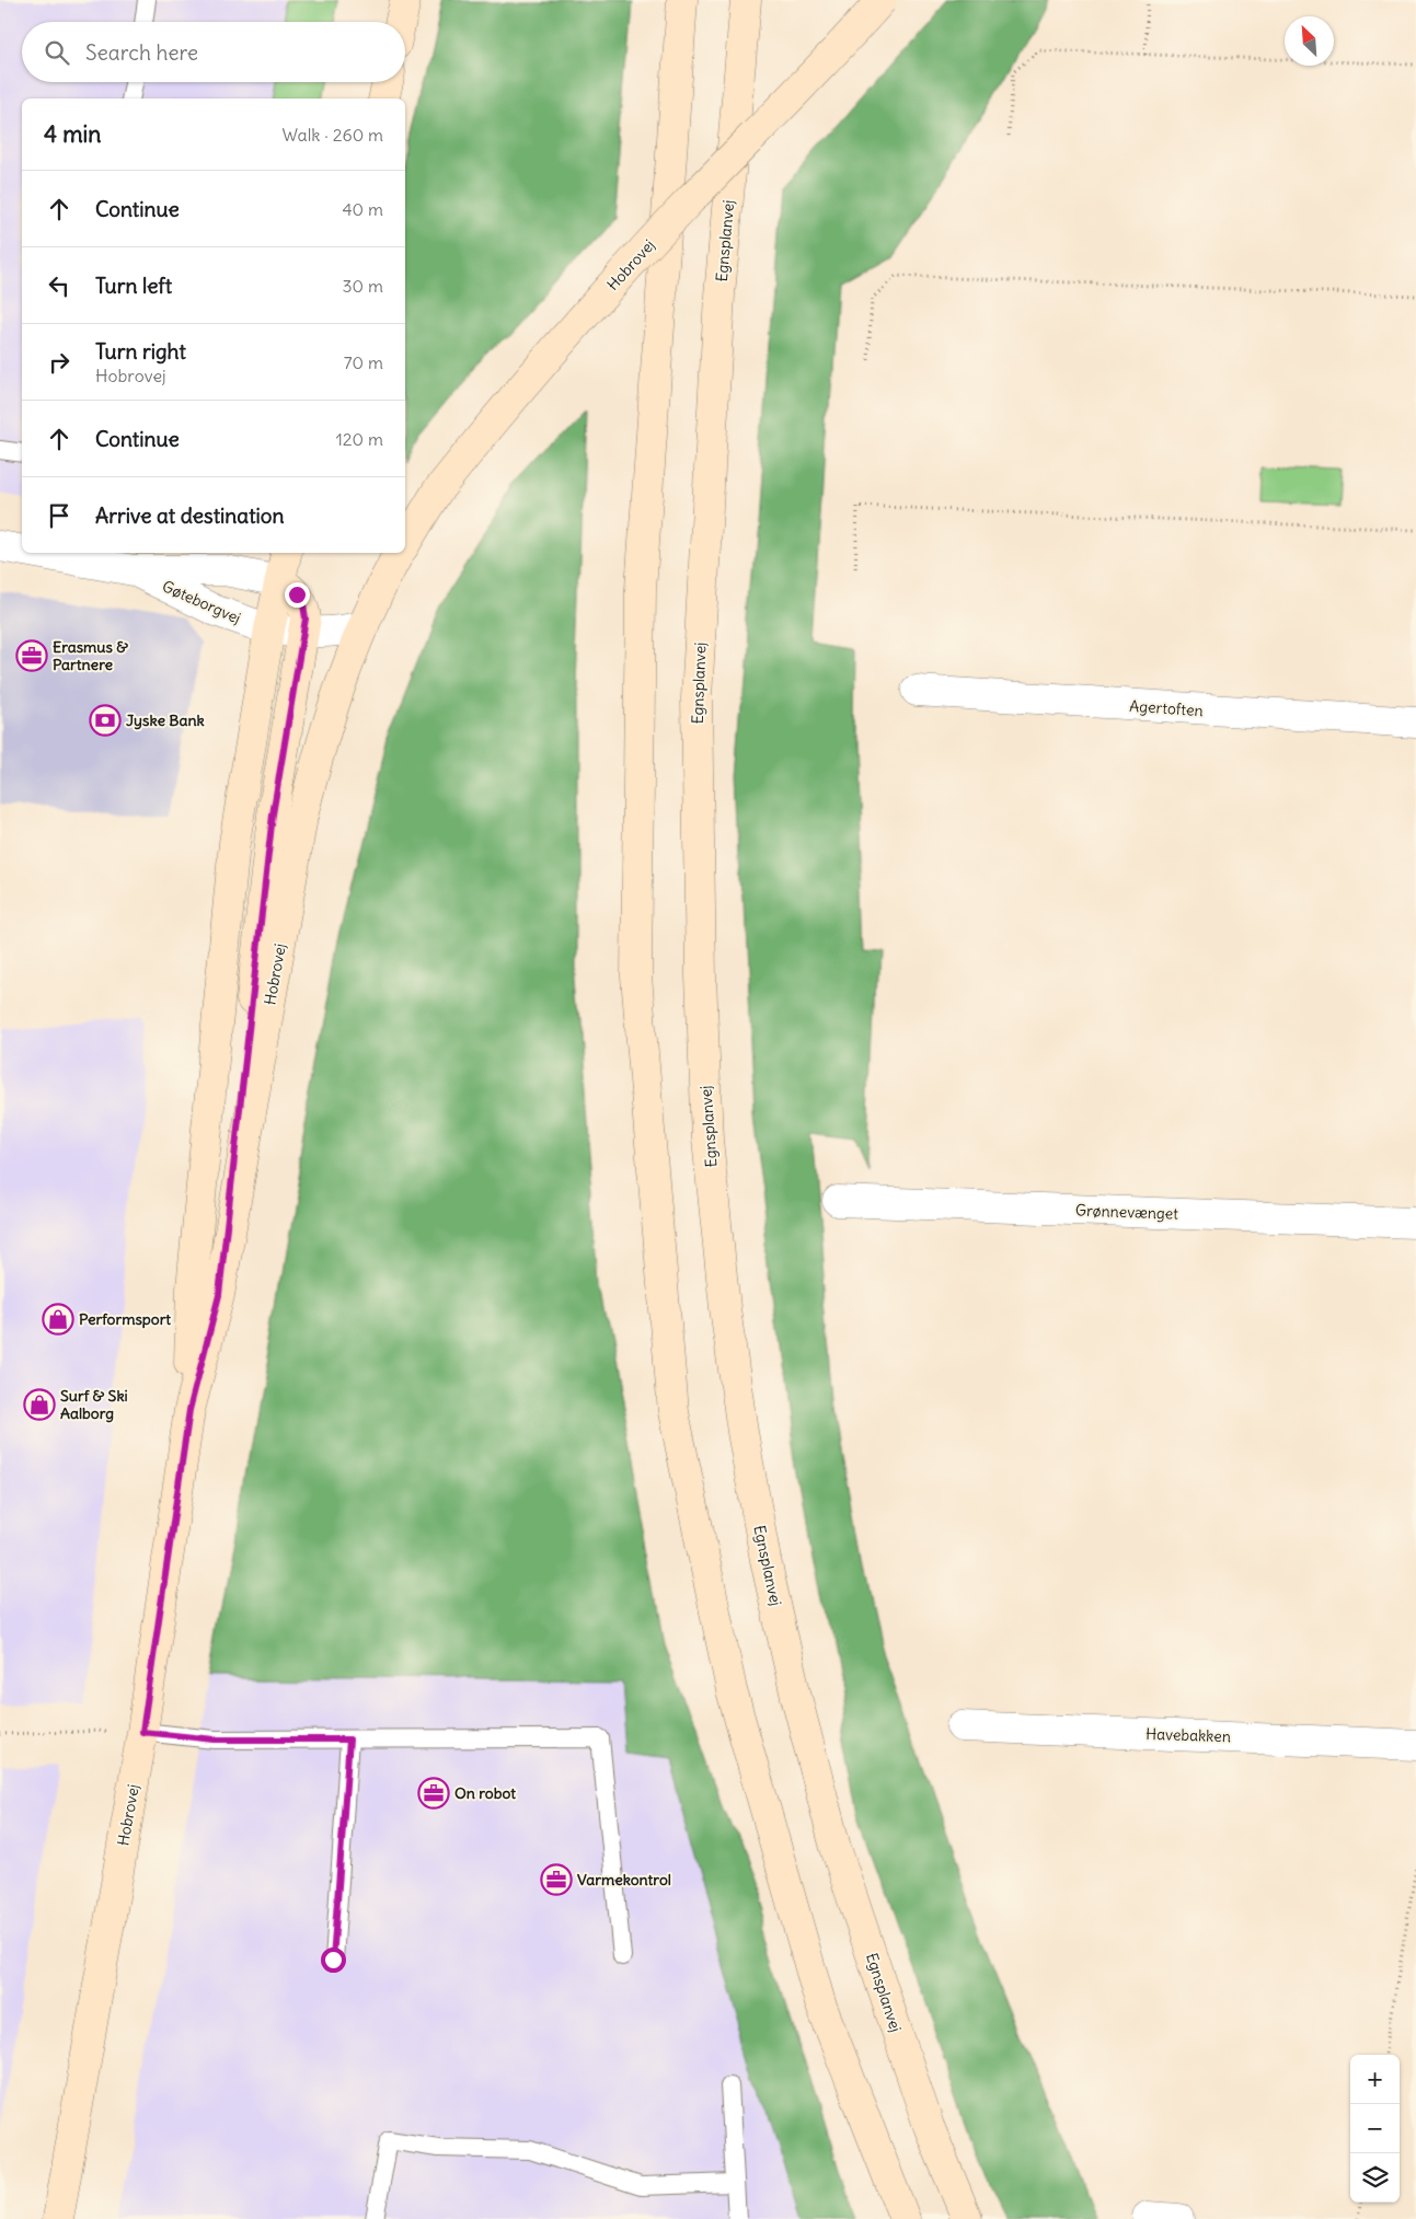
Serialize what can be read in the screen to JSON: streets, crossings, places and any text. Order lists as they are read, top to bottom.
{
  "streets": {
    "main road": ["Egnsplanvej", "Hobrovej"],
    "street": [
      "Gøteborgvej",
      "Agertoften",
      "Grønnevænget",
      "Havebakken"
    ]
  },
  "crossings": [
    ["Hobrovej", "Gøteborgvej"]
  ],
  "places": {
    "office": ["Erasmus & Partnere", "On robot", "Varmekontrol"],
    "bank": ["Jyske Bank"],
    "shop": ["Performsport", "Surf & Ski Aalborg"]
  },
  "north": "top left",
  "page": {
    "search": "Search here",
    "heading": ["4 min", "Walk · 260 m"],
    "list": [
      ["Continue", "40 m"],
      ["Turn left", "30 m"],
      ["Turn right", "Hobrovej", "70 m"],
      ["Continue", "120 m"],
      "Arrive at destination"
    ],
    "map_buttons": ["+", "−"]
  }
}
